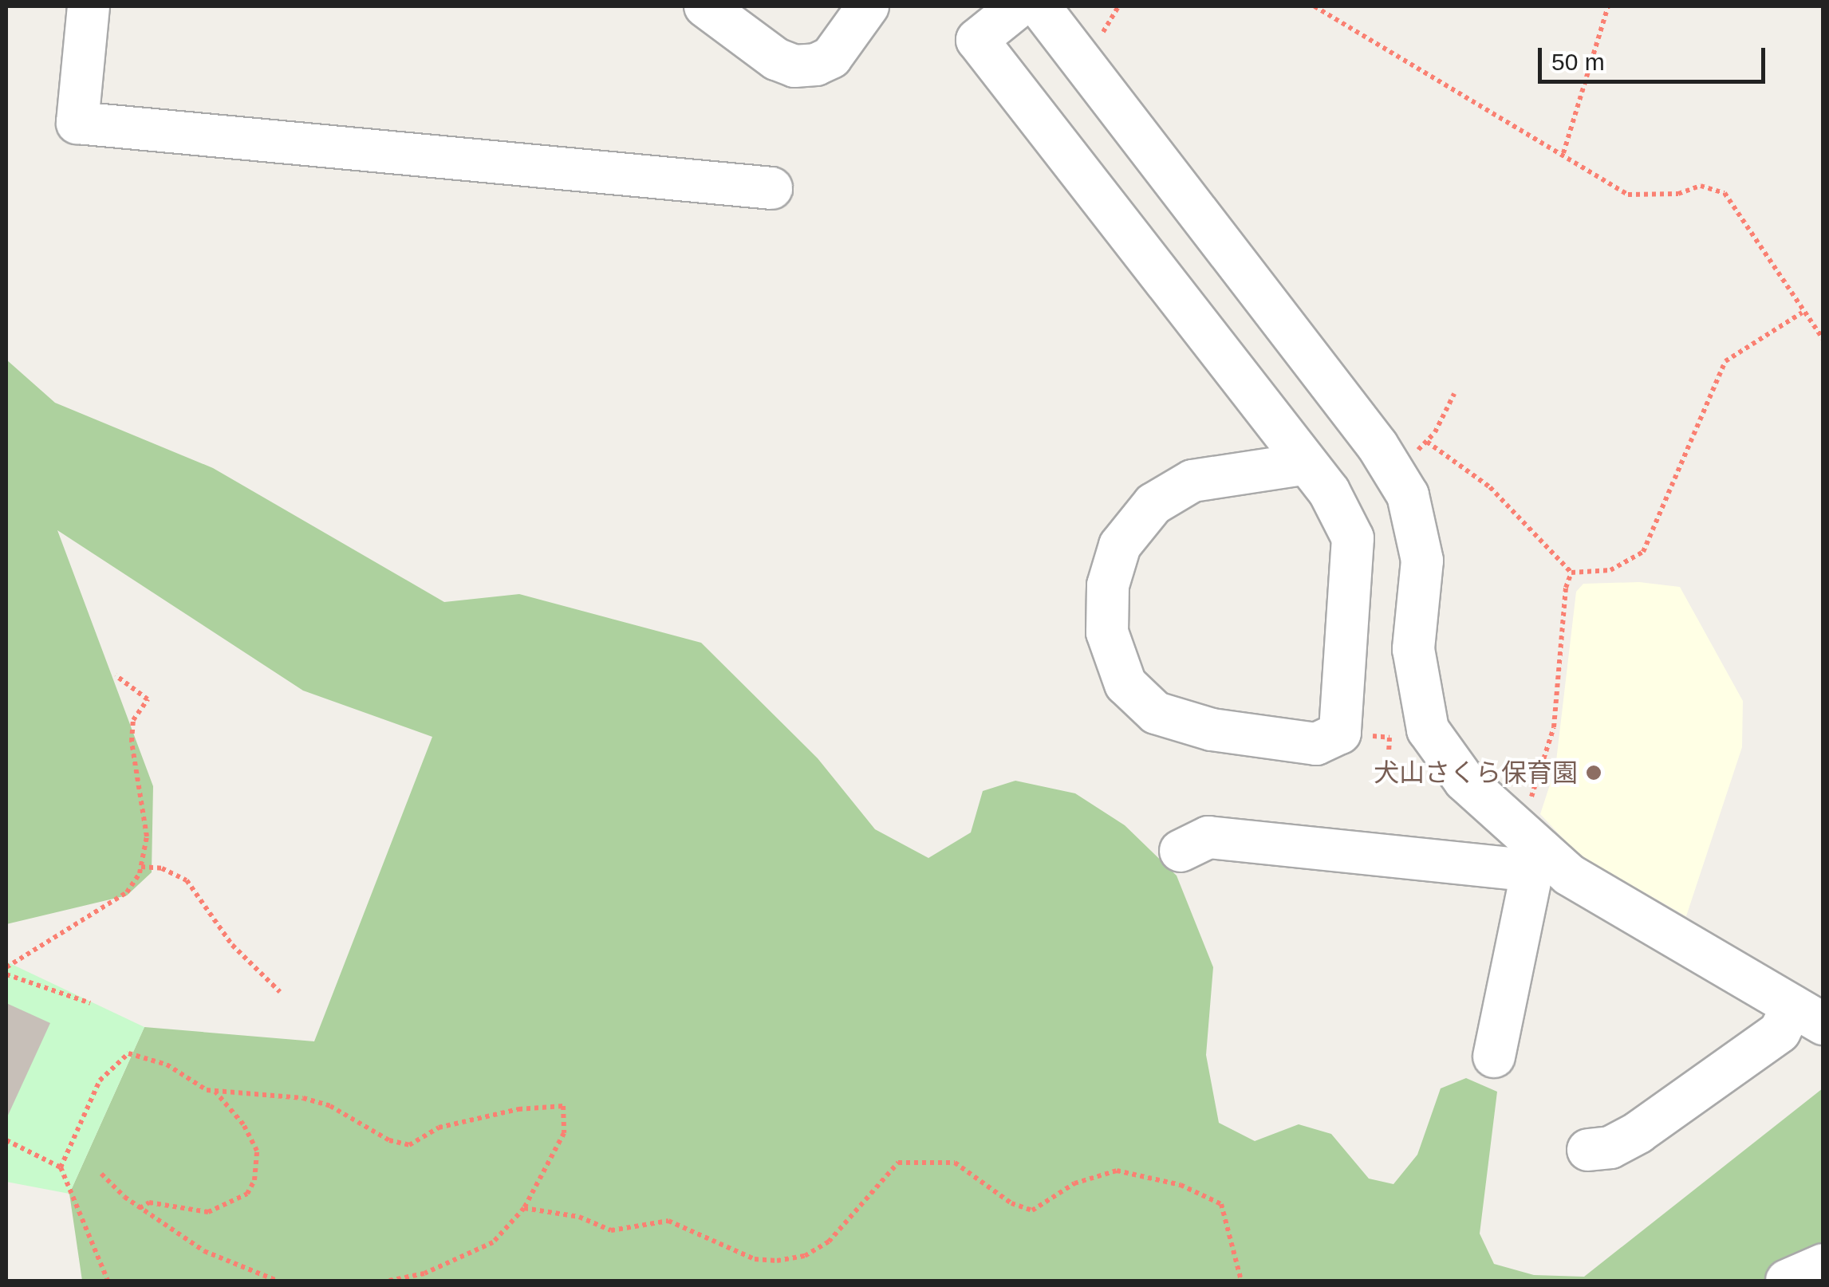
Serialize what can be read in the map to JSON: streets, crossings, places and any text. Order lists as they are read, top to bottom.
{
  "places": ["犬山さくら保育園"],
  "scale_bar": "50 m"
}
